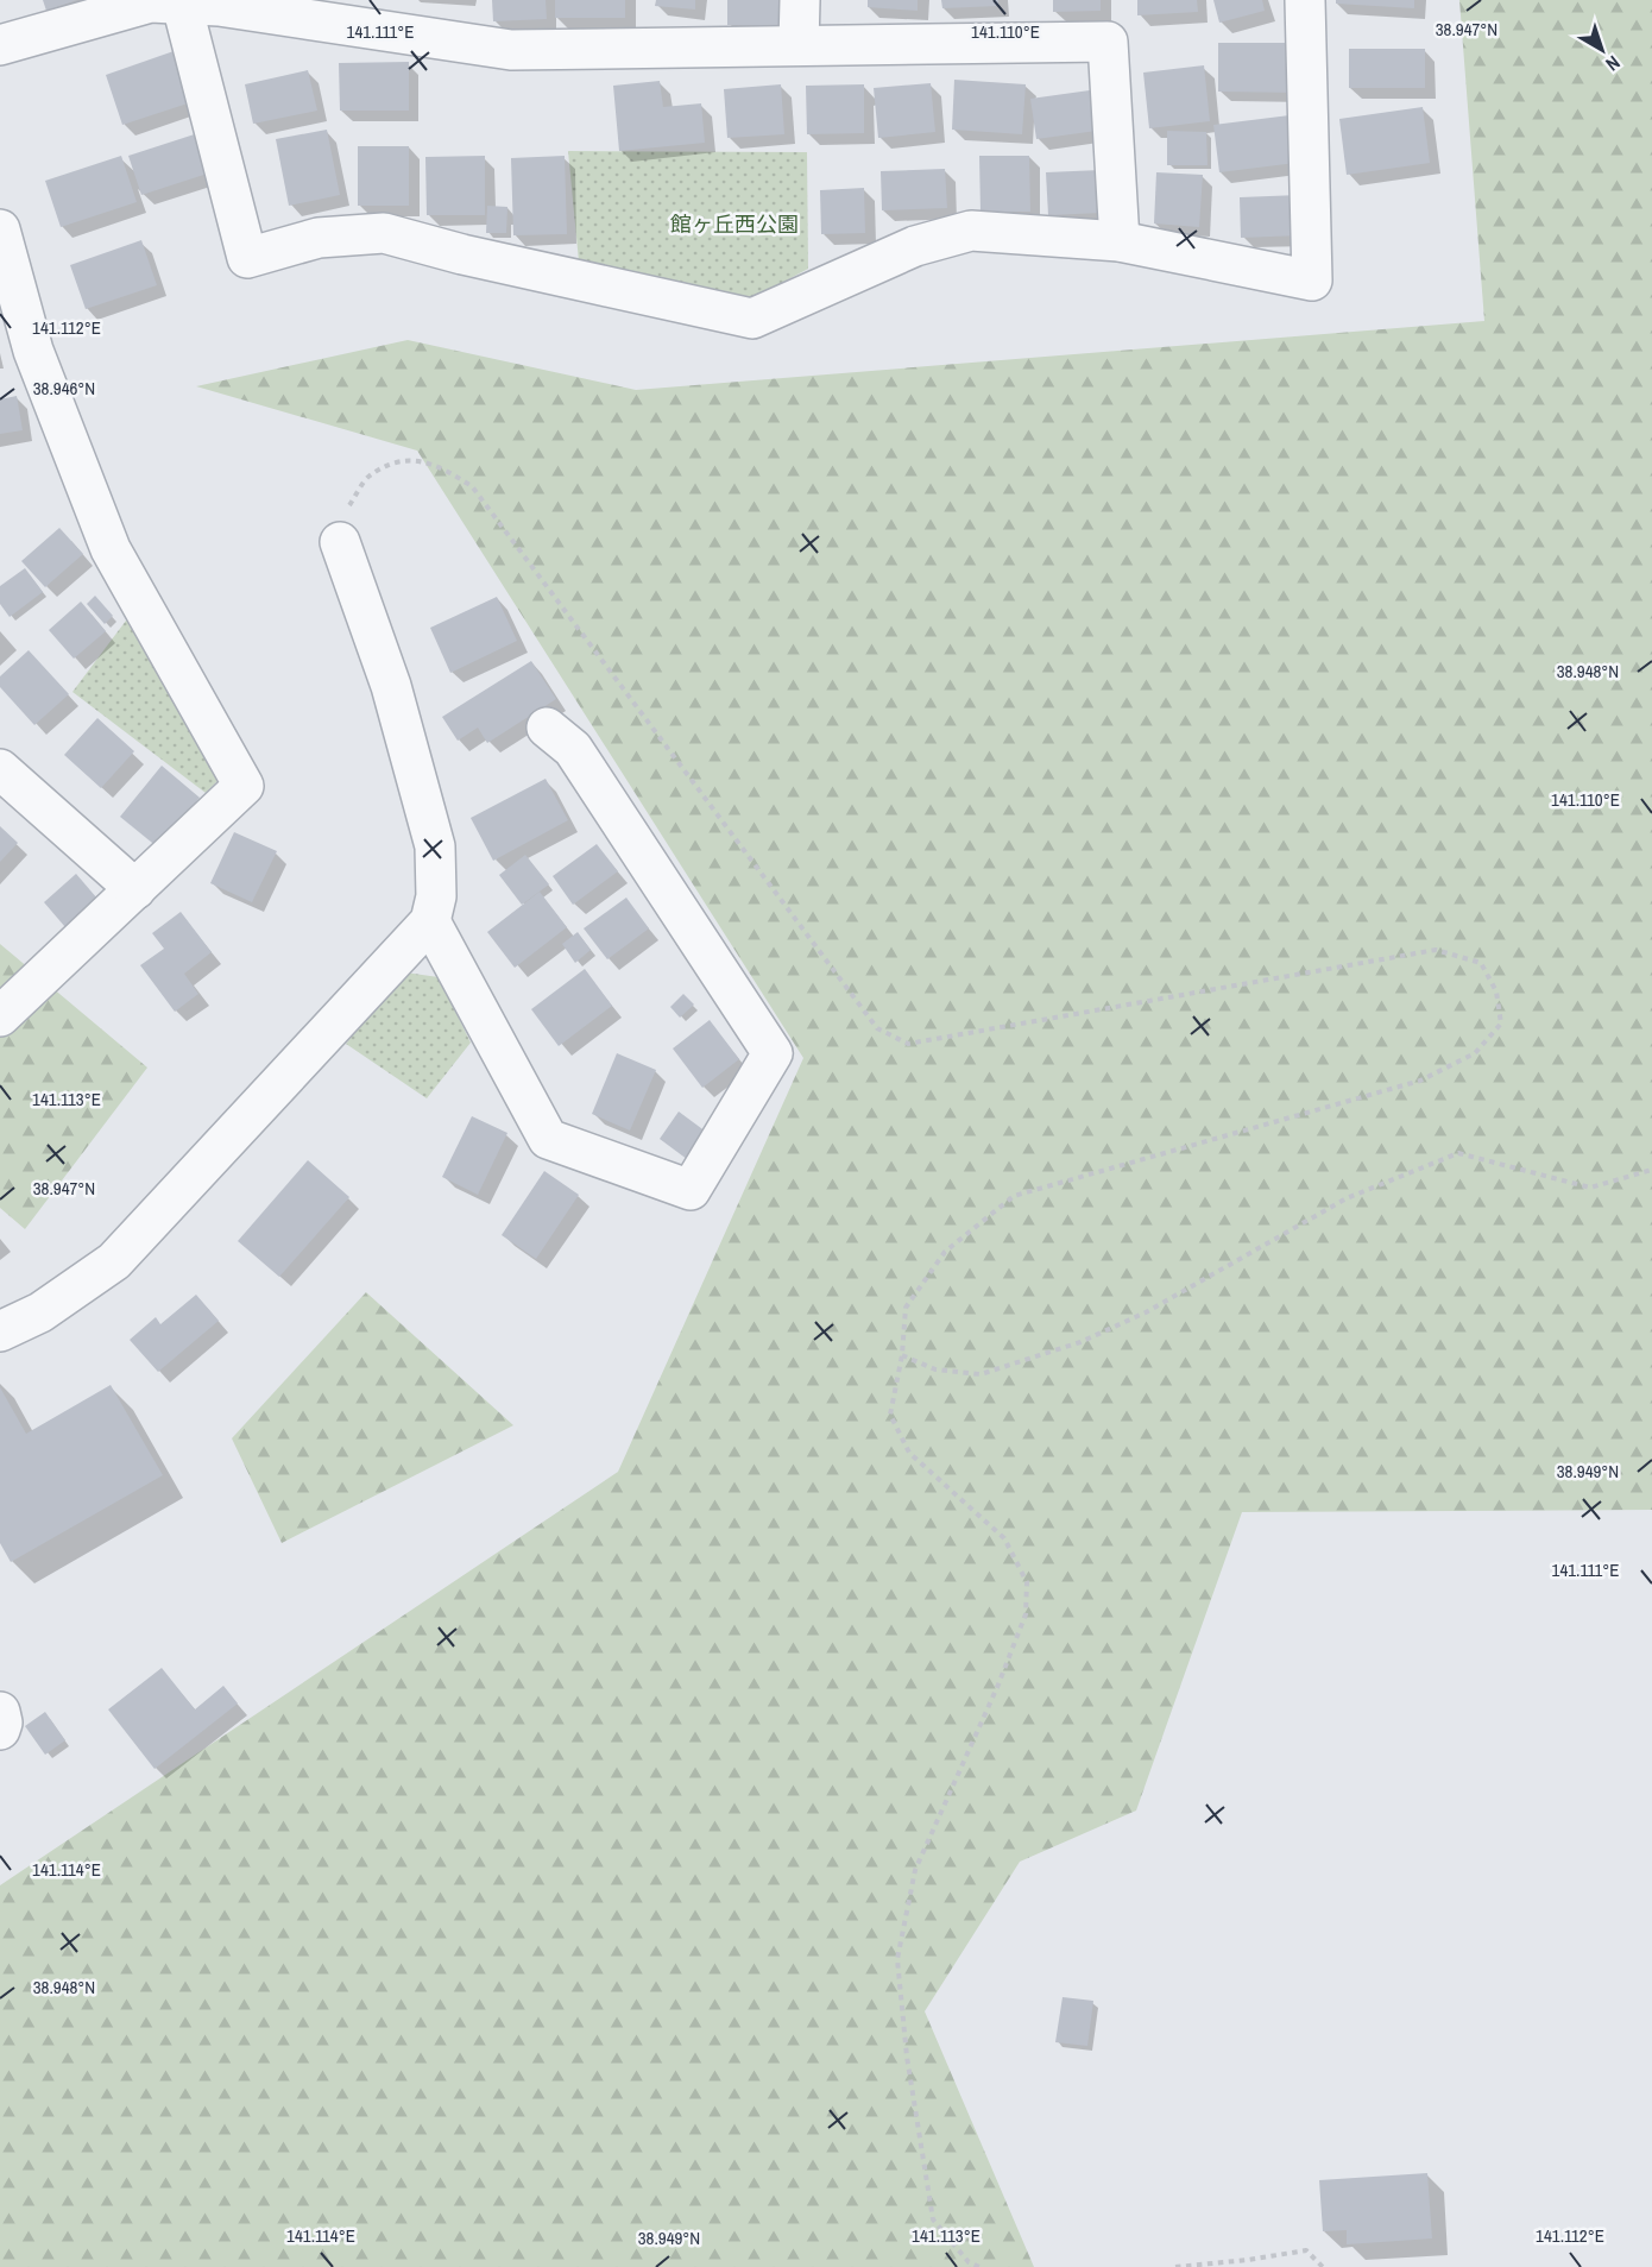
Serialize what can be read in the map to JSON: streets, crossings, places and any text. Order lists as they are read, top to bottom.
{
  "parks": ["館ヶ丘西公園"],
  "north": "bottom right",
  "coordinates": [
    "38.947°N",
    "141.111°E",
    "141.110°E",
    "141.112°E",
    "38.946°N",
    "38.948°N",
    "141.113°E",
    "38.949°N",
    "141.114°E"
  ]
}
